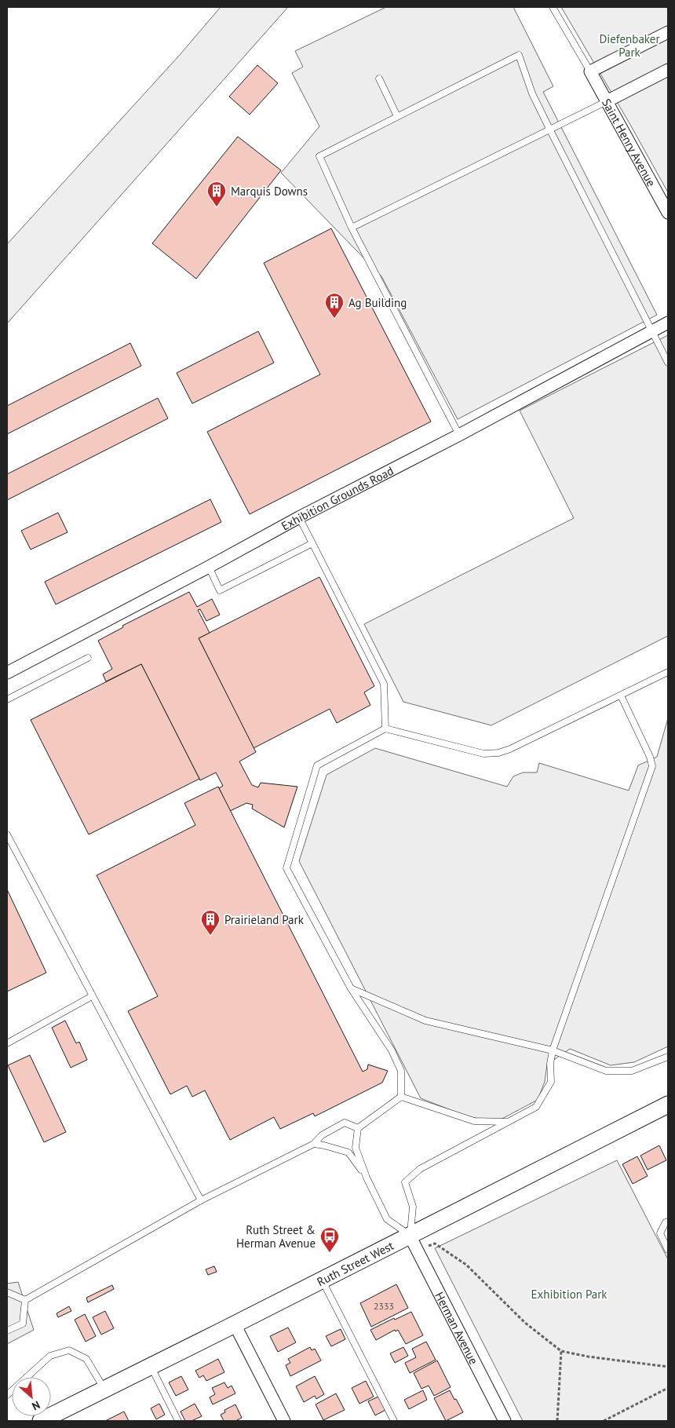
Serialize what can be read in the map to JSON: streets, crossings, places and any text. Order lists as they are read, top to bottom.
{
  "streets": {
    "street": [
      "Saint Henry Avenue",
      "Exhibition Grounds Road",
      "Ruth Street West",
      "Herman Avenue"
    ]
  },
  "crossings": [
    ["Ruth Street West", "Herman Avenue"]
  ],
  "parks": ["Diefenbaker Park", "Exhibition Park"],
  "places": {
    "building": ["Marquis Downs", "Ag Building", "Prairieland Park"],
    "bus stop": ["Ruth Street & Herman Avenue"]
  },
  "house_numbers": ["2333"],
  "north": "bottom right"
}
